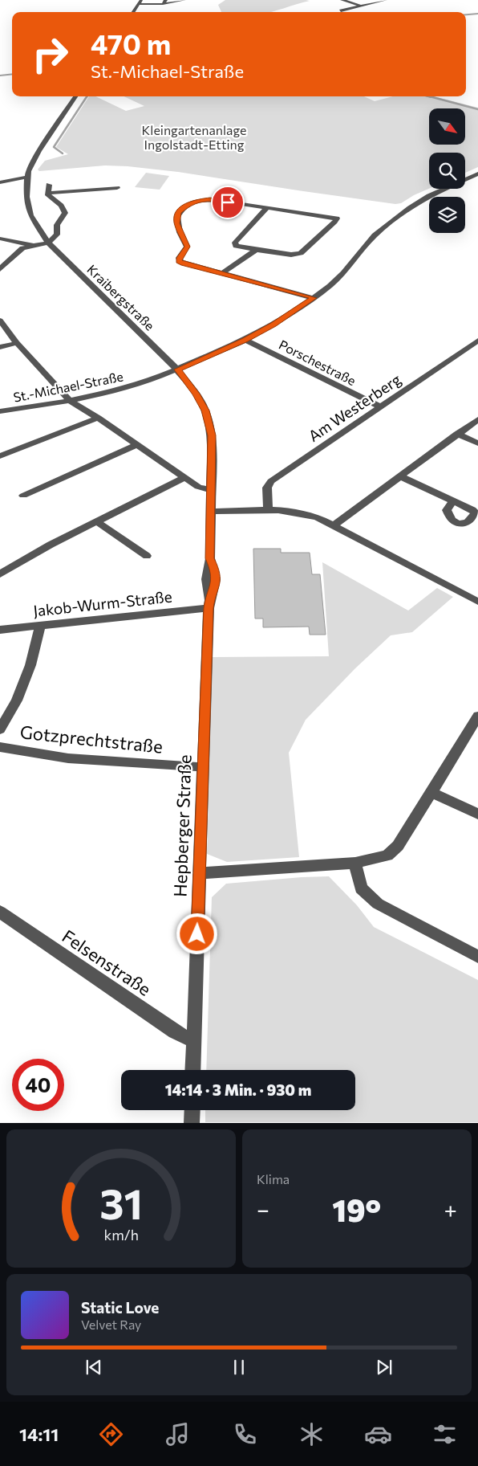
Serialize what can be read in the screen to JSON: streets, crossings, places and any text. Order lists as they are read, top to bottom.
{
  "streets": {
    "street": [
      "Kraibergstraße",
      "Porschestraße",
      "St.-Michael-Straße",
      "Am Westerberg",
      "Jakob-Wurm-Straße",
      "Gotzprechtstraße",
      "Hepberger Straße",
      "Felsenstraße"
    ]
  },
  "crossings": [
    ["Kraibergstraße", "St.-Michael-Straße"],
    ["Kraibergstraße", "Hepberger Straße"],
    ["Porschestraße", "St.-Michael-Straße"],
    ["Porschestraße", "Am Westerberg"],
    ["St.-Michael-Straße", "Hepberger Straße"],
    ["Jakob-Wurm-Straße", "Hepberger Straße"],
    ["Gotzprechtstraße", "Hepberger Straße"],
    ["Hepberger Straße", "Felsenstraße"]
  ],
  "parks": ["Kleingartenanlage Ingolstadt-Etting"],
  "north": "bottom right",
  "page": {
    "turn": ["470 m", "St.-Michael-Straße"],
    "limit": "40",
    "trip": "14:14 · 3 Min. · 930 m",
    "tile": "Klima",
    "heat": ["−", "19°", "+"],
    "song": ["Static Love", "Velvet Ray"],
    "tabs": "14:11",
    "gauge": ["31", "km/h"]
  }
}
